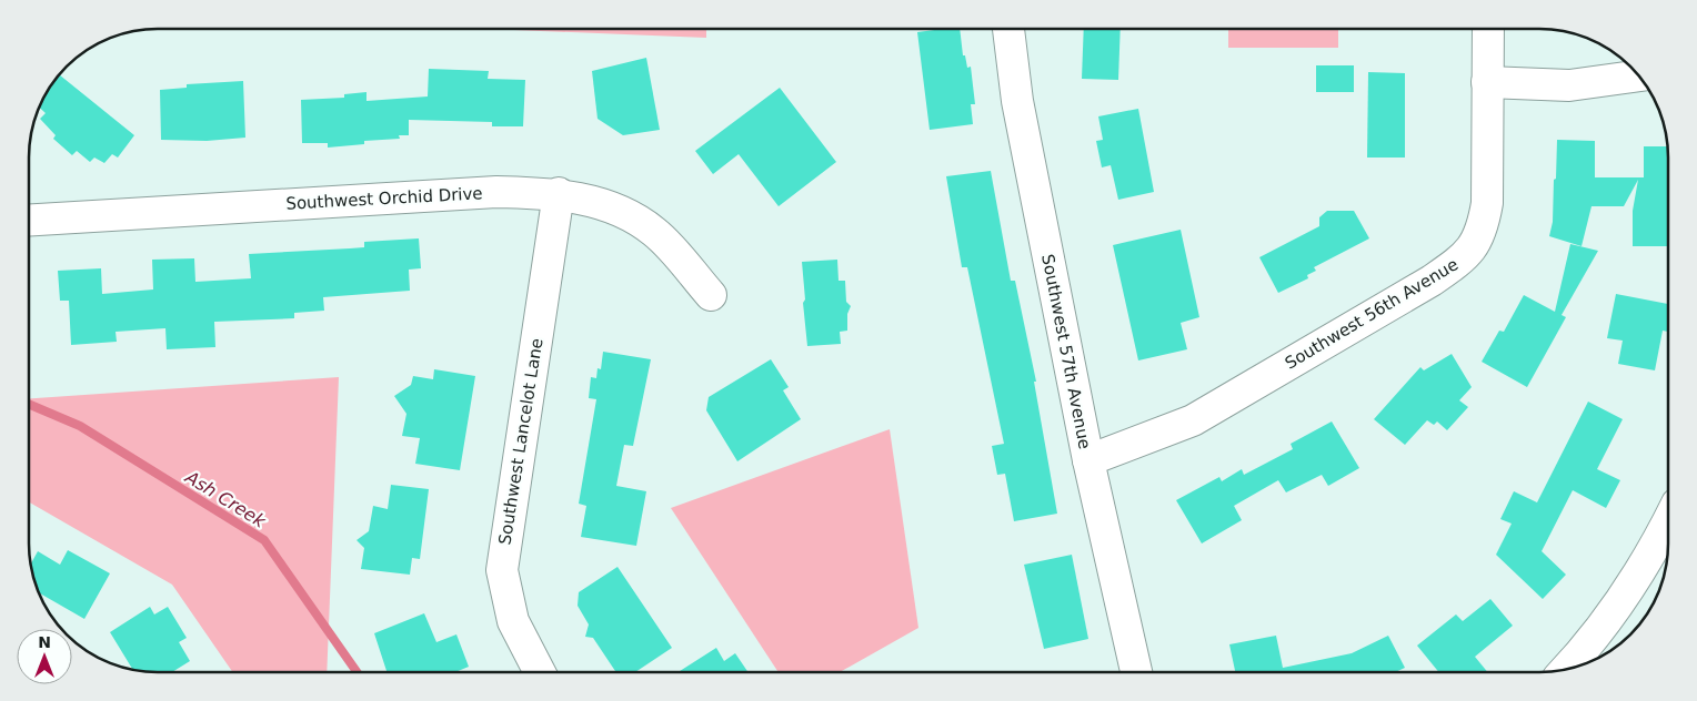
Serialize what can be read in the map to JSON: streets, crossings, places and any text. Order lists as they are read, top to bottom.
{
  "streets": {
    "street": [
      "Southwest Orchid Drive",
      "Southwest 56th Avenue",
      "Southwest 57th Avenue",
      "Southwest Lancelot Lane"
    ]
  },
  "crossings": [
    ["Southwest Orchid Drive", "Southwest Lancelot Lane"],
    ["Southwest 56th Avenue", "Southwest 57th Avenue"]
  ],
  "water": ["Ash Creek"],
  "north": "top"
}
